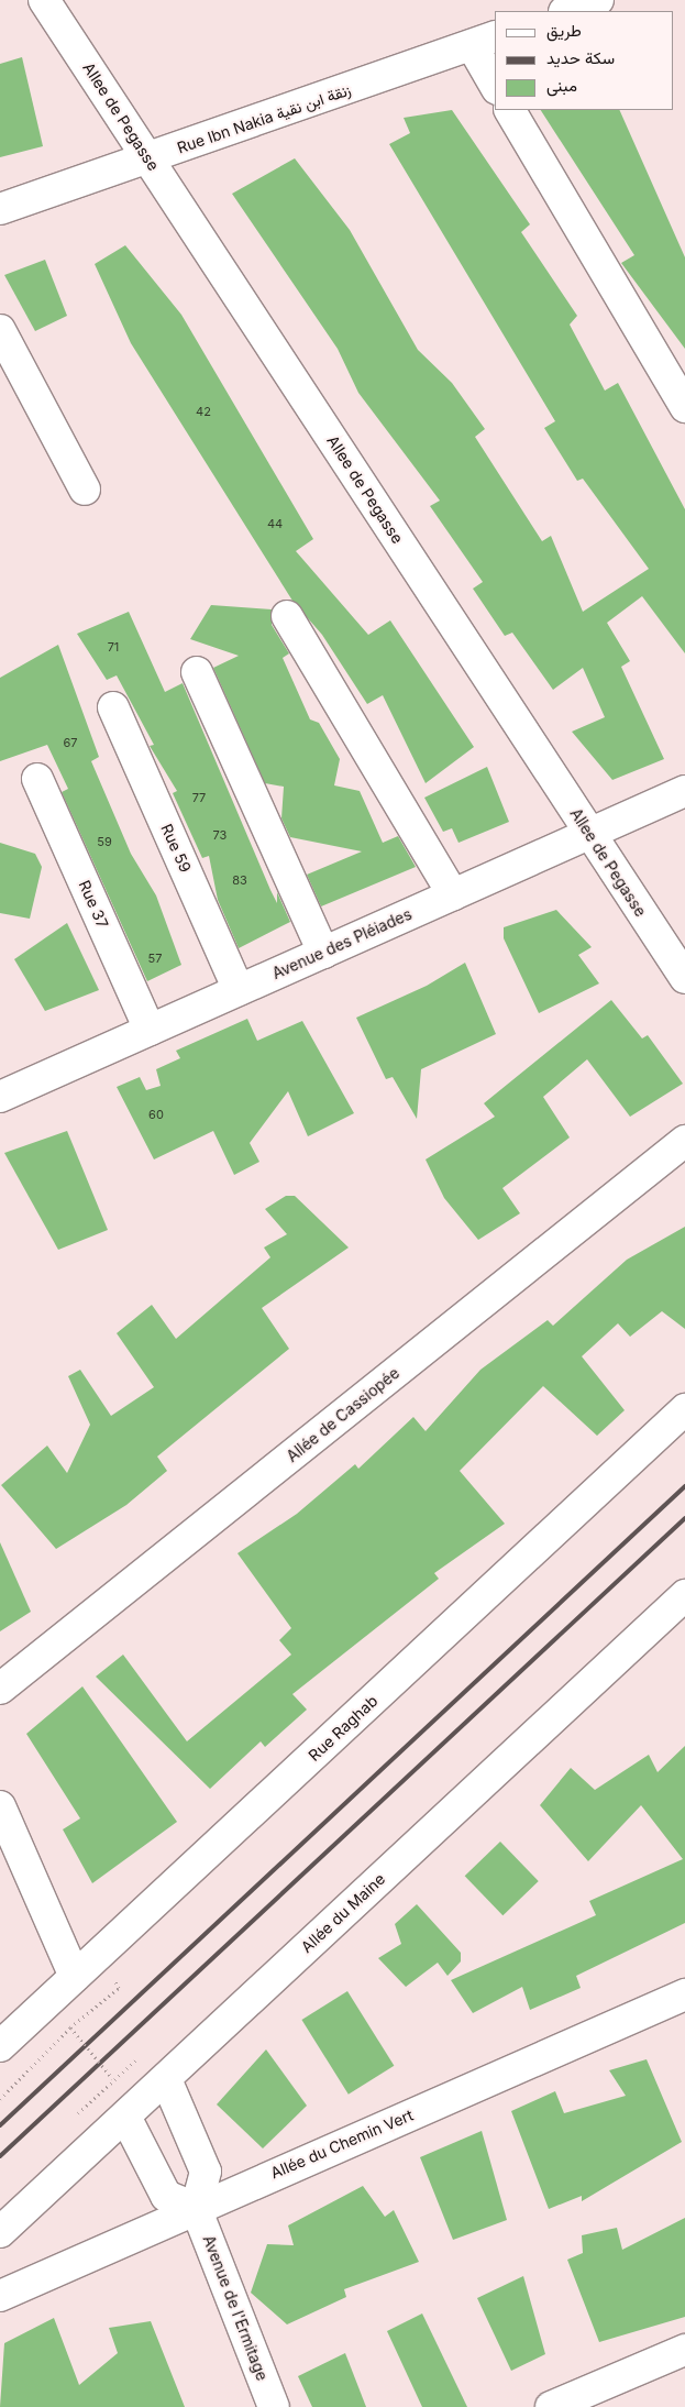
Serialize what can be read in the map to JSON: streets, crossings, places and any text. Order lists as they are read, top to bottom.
{
  "streets": {
    "street": [
      "Allee de Pegasse",
      "Rue Ibn Nakia زنقة ابن نقية",
      "Rue 59",
      "Rue 37",
      "Avenue des Pléiades",
      "Allée de Cassiopée",
      "Rue Raghab",
      "Allée du Maine",
      "Allée du Chemin Vert",
      "Avenue de l'Ermitage"
    ]
  },
  "crossings": [
    ["Allee de Pegasse", "Rue Ibn Nakia زنقة ابن نقية"],
    ["Allee de Pegasse", "Avenue des Pléiades"],
    ["Rue 59", "Avenue des Pléiades"],
    ["Rue 37", "Avenue des Pléiades"],
    ["Allée du Chemin Vert", "Avenue de l'Ermitage"]
  ],
  "house_numbers": [
    "42",
    "44",
    "71",
    "67",
    "77",
    "73",
    "59",
    "83",
    "57",
    "60"
  ],
  "legend": ["طريق", "سكة حديد", "مبنى"]
}
